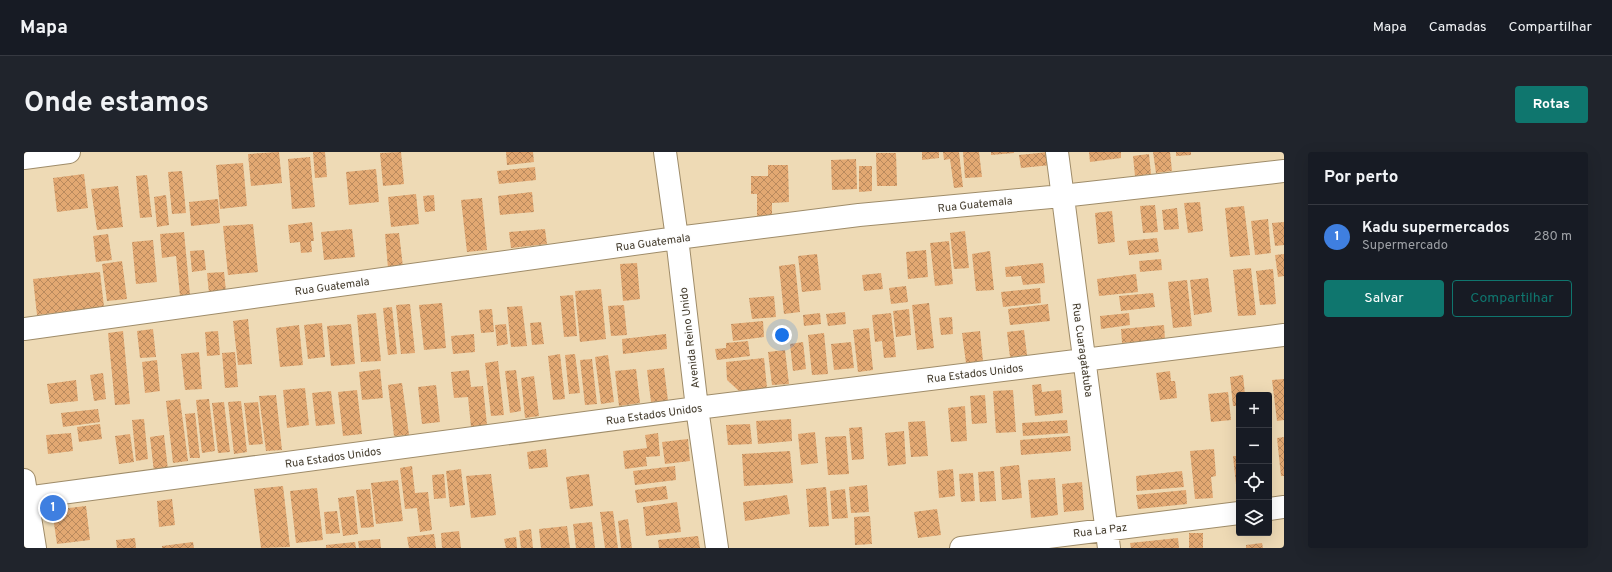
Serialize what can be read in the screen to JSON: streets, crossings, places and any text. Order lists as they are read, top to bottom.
{
  "streets": {
    "street": [
      "Rua Guatemala",
      "Avenida Reino Unido",
      "Rua Cuaragatatuba",
      "Rua Estados Unidos",
      "Rua La Paz"
    ]
  },
  "crossings": [
    ["Rua Guatemala", "Avenida Reino Unido"],
    ["Rua Guatemala", "Rua Cuaragatatuba"],
    ["Avenida Reino Unido", "Rua Estados Unidos"],
    ["Rua Cuaragatatuba", "Rua Estados Unidos"],
    ["Rua Cuaragatatuba", "Rua La Paz"]
  ],
  "page": {
    "header": "Mapa",
    "nav": ["Mapa", "Camadas", "Compartilhar"],
    "title": "Onde estamos",
    "buttons": [
      "Rotas",
      ["Salvar", "Compartilhar"]
    ],
    "heading": "Por perto",
    "list": [
      {
        "mark": "1",
        "name": "Kadu supermercados",
        "note": "Supermercado",
        "value": "280 m"
      }
    ],
    "map_buttons": ["+", "−"],
    "pins": "1"
  }
}
